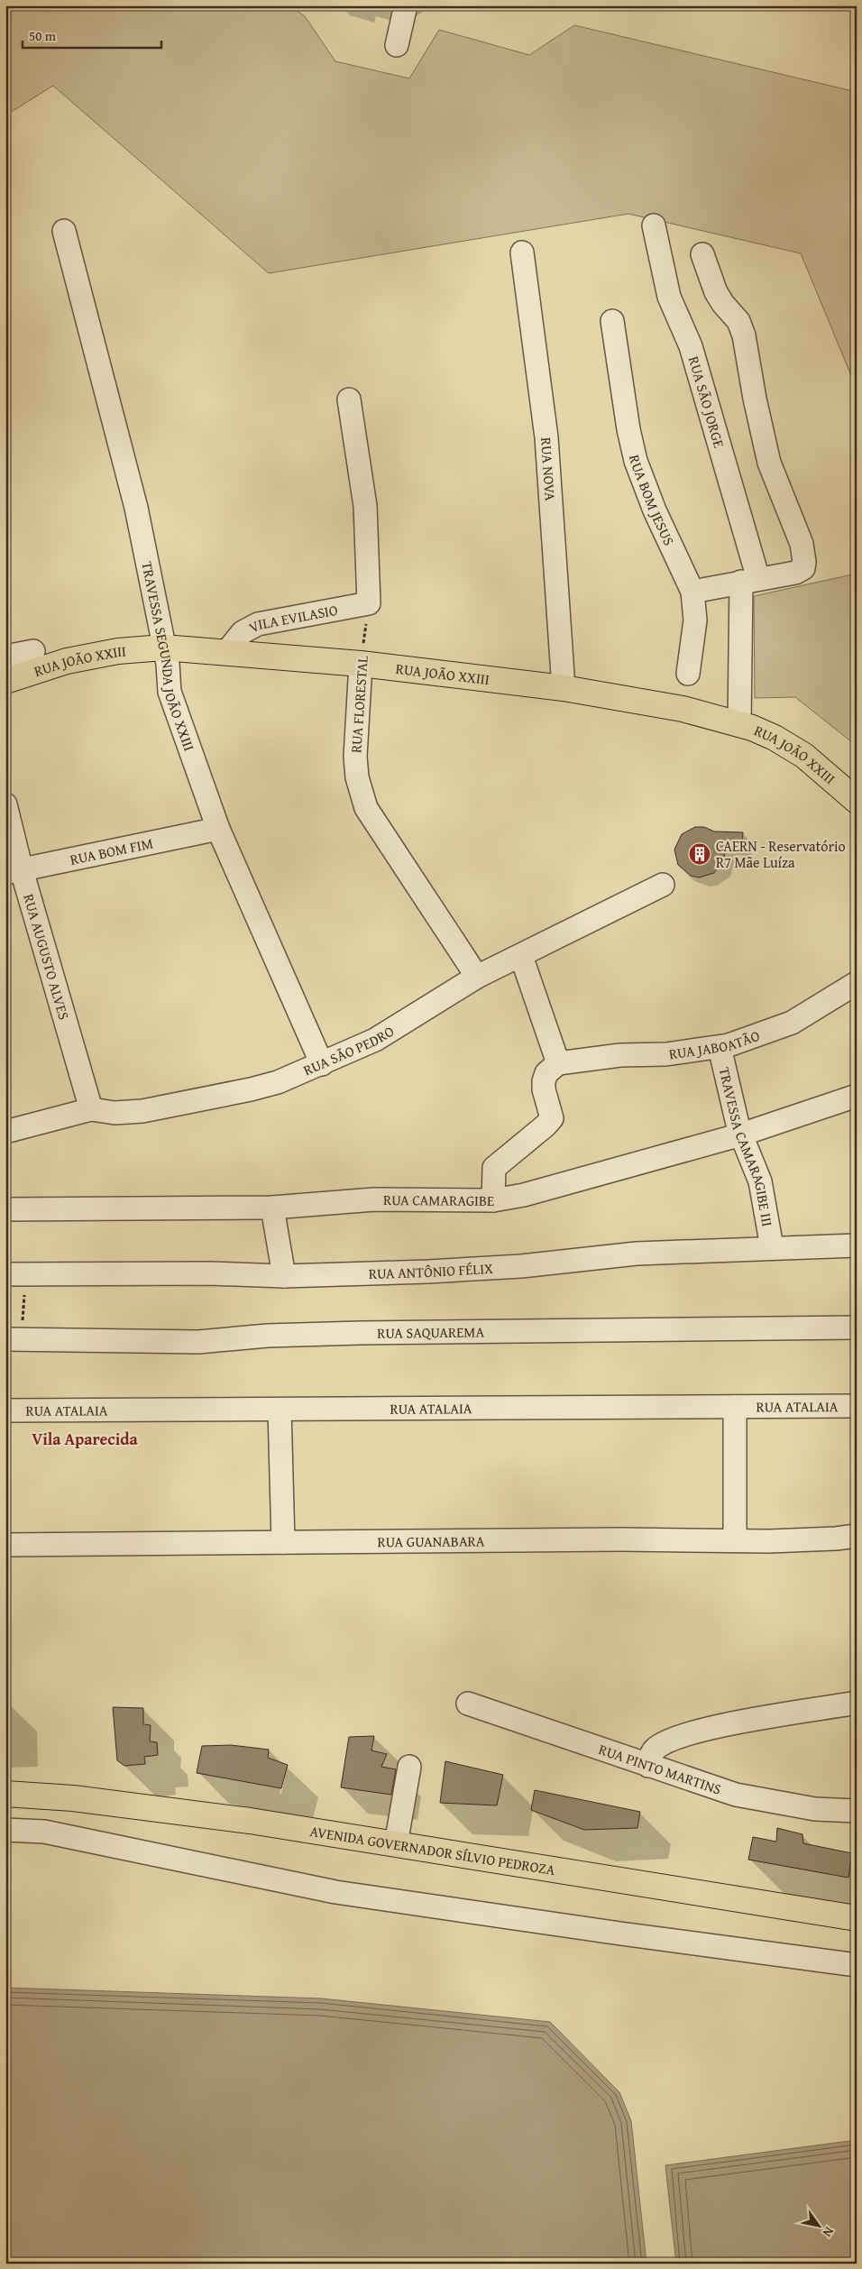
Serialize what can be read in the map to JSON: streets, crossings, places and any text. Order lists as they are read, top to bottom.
{
  "streets": {
    "main road": ["RUA JOÃO XXIII", "AVENIDA GOVERNADOR SÍLVIO PEDROZA"],
    "street": [
      "RUA SÃO JORGE",
      "RUA NOVA",
      "RUA BOM JESUS",
      "VILA EVILASIO",
      "TRAVESSA SEGUNDA JOÃO XXIII",
      "RUA FLORESTAL",
      "RUA BOM FIM",
      "RUA AUGUSTO ALVES",
      "RUA JABOATÃO",
      "RUA SÃO PEDRO",
      "TRAVESSA CAMARAGIBE III",
      "RUA CAMARAGIBE",
      "RUA ANTÔNIO FÉLIX",
      "RUA SAQUAREMA",
      "RUA ATALAIA",
      "RUA GUANABARA",
      "RUA PINTO MARTINS"
    ]
  },
  "crossings": [
    ["RUA SÃO JORGE", "RUA JOÃO XXIII"],
    ["RUA NOVA", "RUA JOÃO XXIII"],
    ["VILA EVILASIO", "RUA JOÃO XXIII"],
    ["VILA EVILASIO", "RUA FLORESTAL"],
    ["TRAVESSA SEGUNDA JOÃO XXIII", "RUA JOÃO XXIII"],
    ["TRAVESSA SEGUNDA JOÃO XXIII", "RUA BOM FIM"],
    ["TRAVESSA SEGUNDA JOÃO XXIII", "RUA SÃO PEDRO"],
    ["RUA JOÃO XXIII", "RUA FLORESTAL"],
    ["RUA FLORESTAL", "RUA SÃO PEDRO"],
    ["RUA BOM FIM", "RUA AUGUSTO ALVES"],
    ["RUA AUGUSTO ALVES", "RUA SÃO PEDRO"],
    ["RUA JABOATÃO", "TRAVESSA CAMARAGIBE III"],
    ["TRAVESSA CAMARAGIBE III", "RUA CAMARAGIBE"],
    ["TRAVESSA CAMARAGIBE III", "RUA ANTÔNIO FÉLIX"]
  ],
  "districts": ["Vila Aparecida"],
  "places": {
    "building": ["CAERN - Reservatório R7 Mãe Luíza"]
  },
  "scale_bar": "50 m",
  "north": "bottom right"
}
